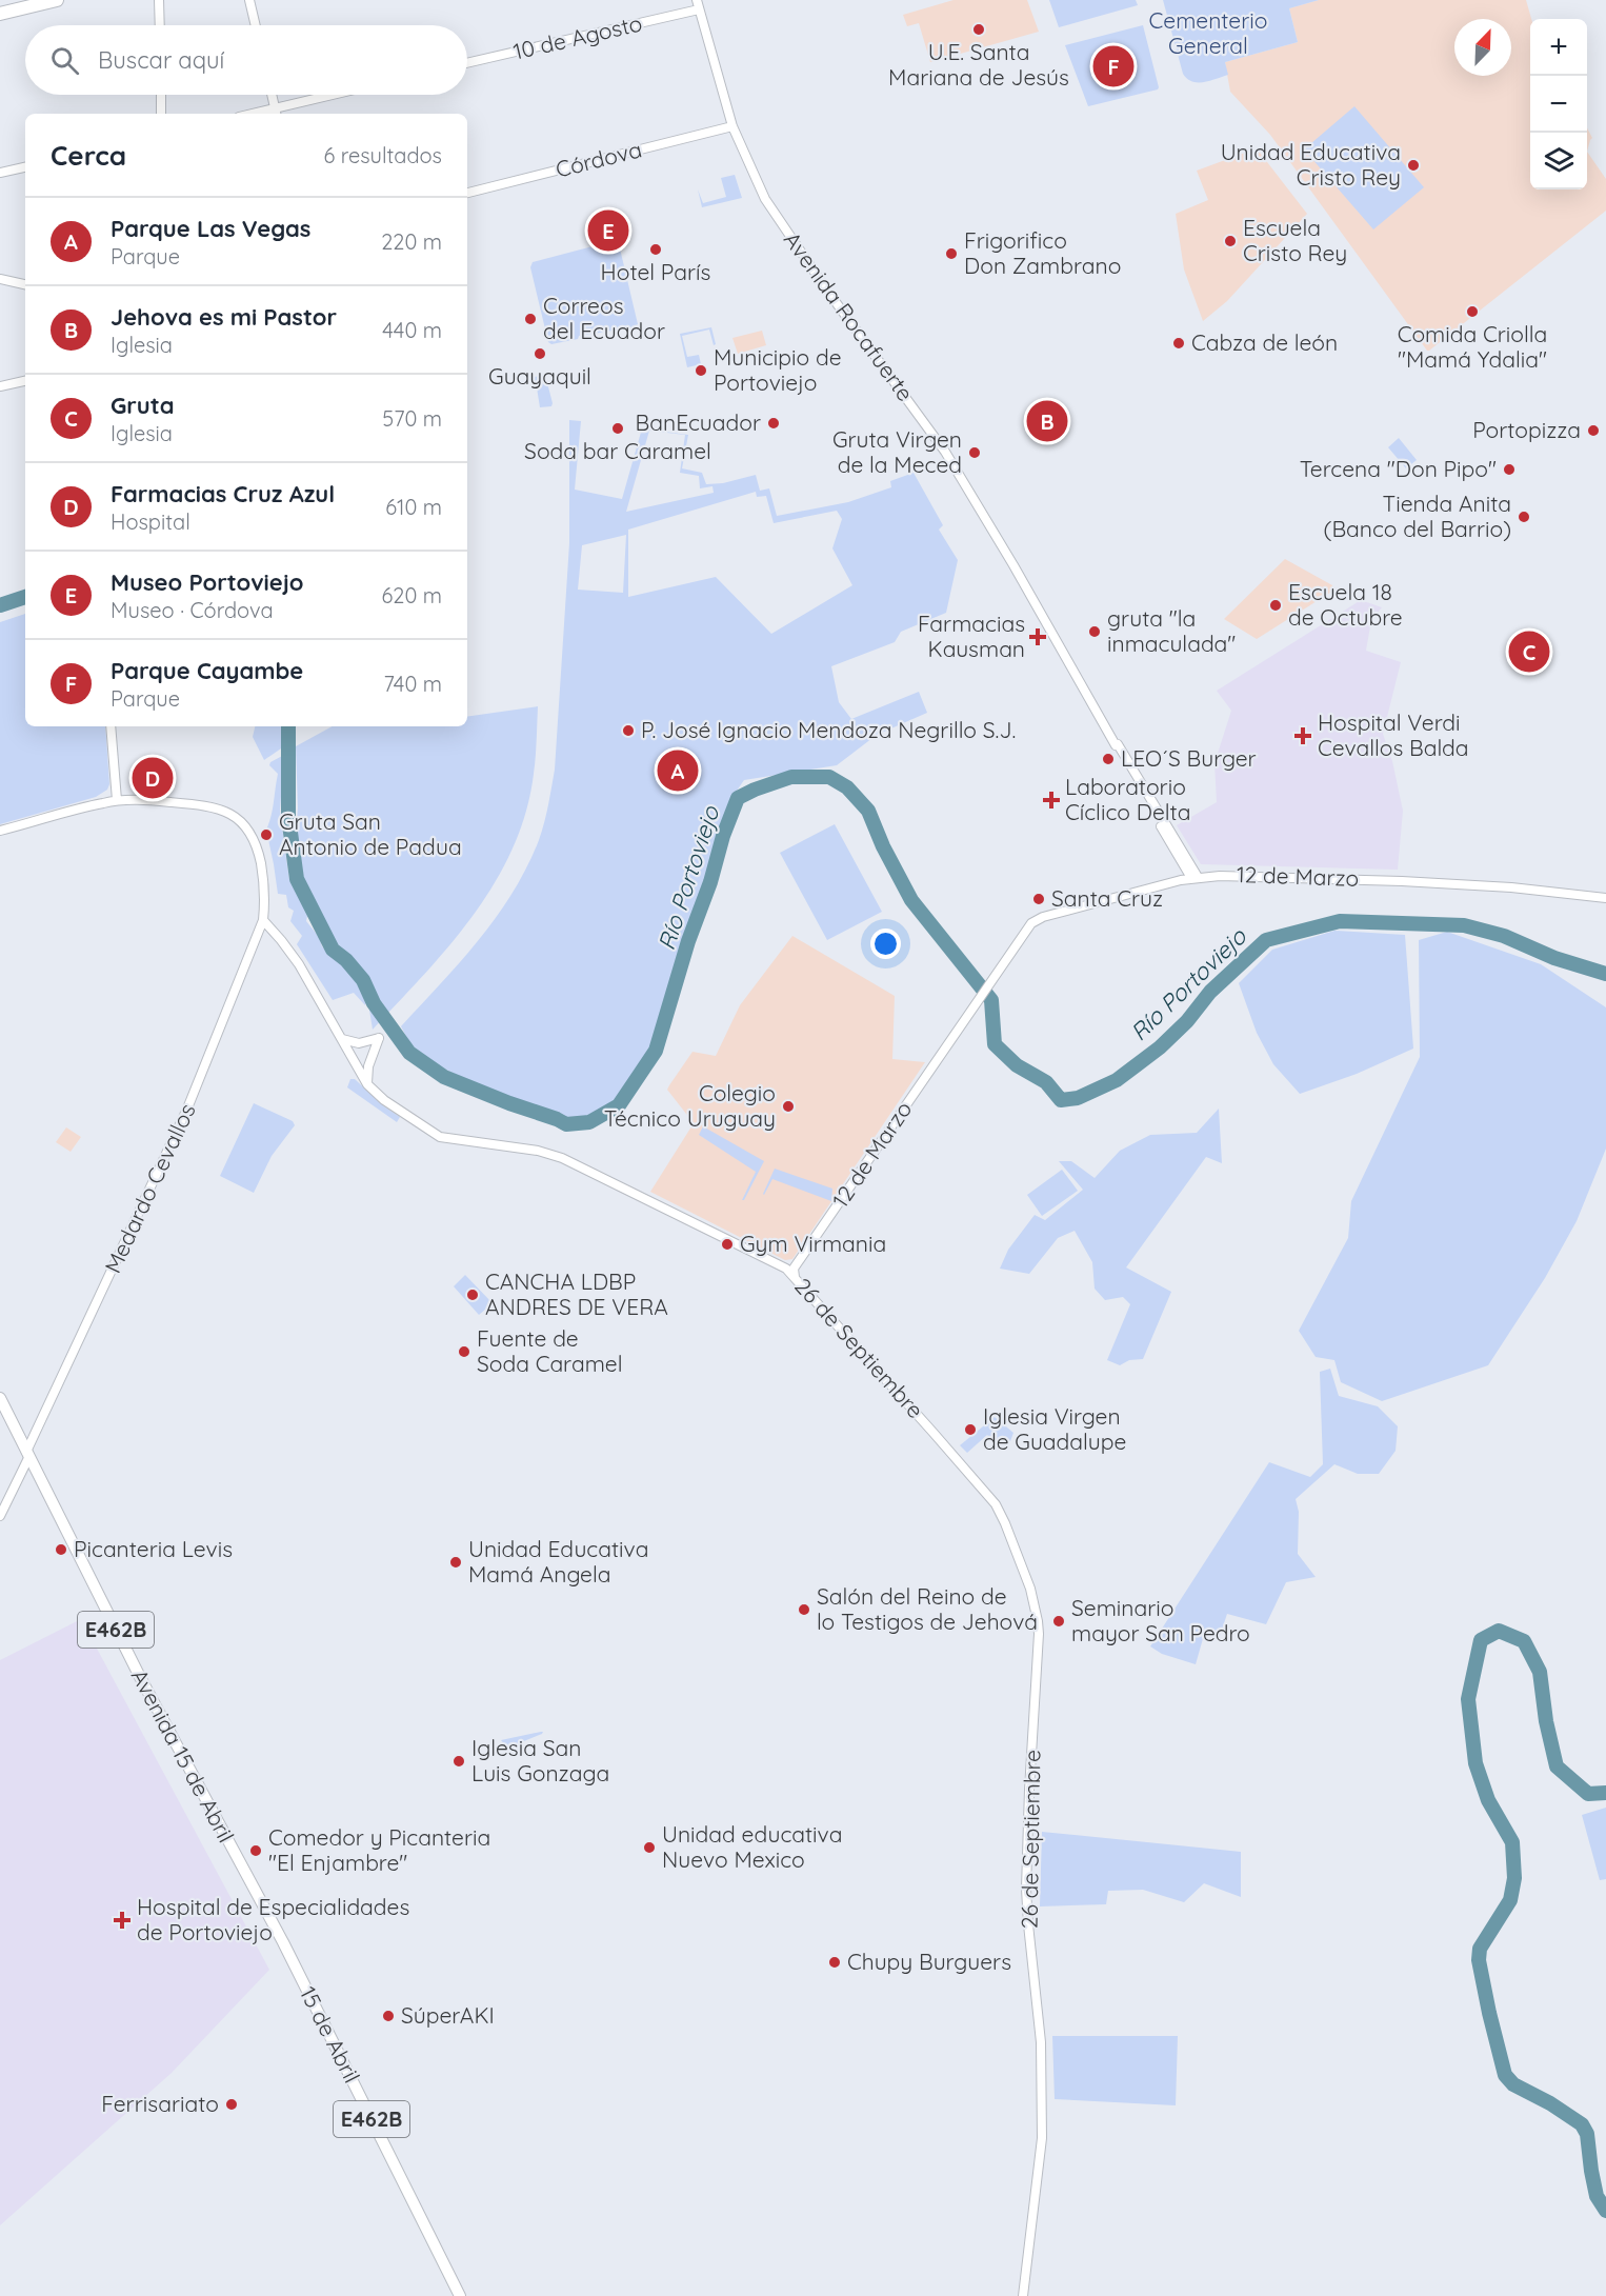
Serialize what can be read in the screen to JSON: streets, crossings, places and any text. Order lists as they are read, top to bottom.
{
  "streets": {
    "main road": ["E462B", "Avenida 15 de Abril", "15 de Abril"],
    "street": [
      "10 de Agosto",
      "Córdova",
      "Avenida Rocafuerte",
      "12 de Marzo",
      "Medardo Cevallos",
      "26 de Septiembre"
    ]
  },
  "crossings": [
    ["10 de Agosto", "Avenida Rocafuerte"],
    ["Córdova", "Avenida Rocafuerte"],
    ["Avenida Rocafuerte", "12 de Marzo"],
    ["12 de Marzo", "26 de Septiembre"],
    ["Medardo Cevallos", "26 de Septiembre"],
    ["Medardo Cevallos", "Avenida 15 de Abril"],
    ["Avenida 15 de Abril", "15 de Abril"]
  ],
  "water": ["Río Portoviejo"],
  "parks": ["Cementerio General"],
  "places": {
    "other": [
      "U.E. Santa Mariana de Jesús",
      "Unidad Educativa Cristo Rey",
      "Escuela Cristo Rey",
      "Hotel París",
      "Frigorifico Don Zambrano",
      "Comida Criolla \"Mamá Ydalia\"",
      "Correos del Ecuador",
      "Cabza de león",
      "Guayaquil",
      "Municipio de Portoviejo",
      "BanEcuador",
      "Soda bar Caramel",
      "Portopizza",
      "Gruta Virgen de la Meced",
      "Tercena \"Don Pipo\"",
      "Tienda Anita (Banco del Barrio)",
      "Escuela 18 de Octubre",
      "gruta \"la inmaculada\"",
      "P. José Ignacio Mendoza Negrillo S.J.",
      "LEO´S Burger",
      "Gruta San Antonio de Padua",
      "Santa Cruz",
      "Colegio Técnico Uruguay",
      "Gym Virmania",
      "CANCHA LDBP ANDRES DE VERA",
      "Fuente de Soda Caramel",
      "Iglesia Virgen de Guadalupe",
      "Picanteria Levis",
      "Unidad Educativa Mamá Angela",
      "Salón del Reino de lo Testigos de Jehová",
      "Seminario mayor San Pedro",
      "Iglesia San Luis Gonzaga",
      "Unidad educativa Nuevo Mexico",
      "Comedor y Picanteria \"El Enjambre\"",
      "Chupy Burguers",
      "SúperAKI",
      "Ferrisariato"
    ],
    "health": [
      "Farmacias Kausman",
      "Hospital Verdi Cevallos Balda",
      "Laboratorio Cíclico Delta",
      "Hospital de Especialidades de Portoviejo"
    ]
  },
  "north": "top right",
  "page": {
    "map_buttons": ["+", "−"],
    "search": "Buscar aquí",
    "pins": [
      "F",
      "E",
      "B",
      "C",
      "A",
      "D"
    ],
    "heading": ["Cerca", "6 resultados"],
    "list": [
      {
        "mark": "A",
        "name": "Parque Las Vegas",
        "note": "Parque",
        "value": "220 m"
      },
      {
        "mark": "B",
        "name": "Jehova es mi Pastor",
        "note": "Iglesia",
        "value": "440 m"
      },
      {
        "mark": "C",
        "name": "Gruta",
        "note": "Iglesia",
        "value": "570 m"
      },
      {
        "mark": "D",
        "name": "Farmacias Cruz Azul",
        "note": "Hospital",
        "value": "610 m"
      },
      {
        "mark": "E",
        "name": "Museo Portoviejo",
        "note": "Museo · Córdova",
        "value": "620 m"
      },
      {
        "mark": "F",
        "name": "Parque Cayambe",
        "note": "Parque",
        "value": "740 m"
      }
    ]
  }
}
